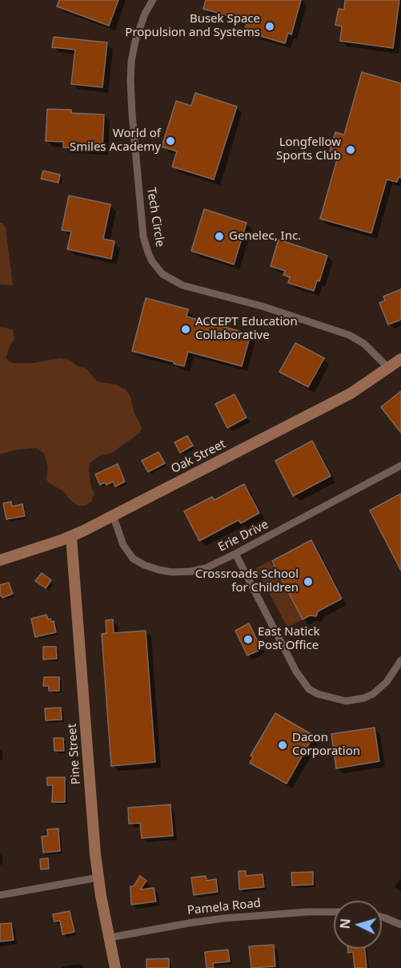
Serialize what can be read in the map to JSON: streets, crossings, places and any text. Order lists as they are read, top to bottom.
{
  "streets": {
    "main road": ["Oak Street", "Pine Street"],
    "street": ["Tech Circle", "Erie Drive", "Pamela Road"]
  },
  "crossings": [
    ["Tech Circle", "Oak Street"],
    ["Oak Street", "Erie Drive"],
    ["Oak Street", "Pine Street"],
    ["Pine Street", "Pamela Road"]
  ],
  "places": [
    "Busek Space Propulsion and Systems",
    "World of Smiles Academy",
    "Longfellow Sports Club",
    "Genelec, Inc.",
    "ACCEPT Education Collaborative",
    "Crossroads School for Children",
    "East Natick Post Office",
    "Dacon Corporation"
  ],
  "north": "left"
}
